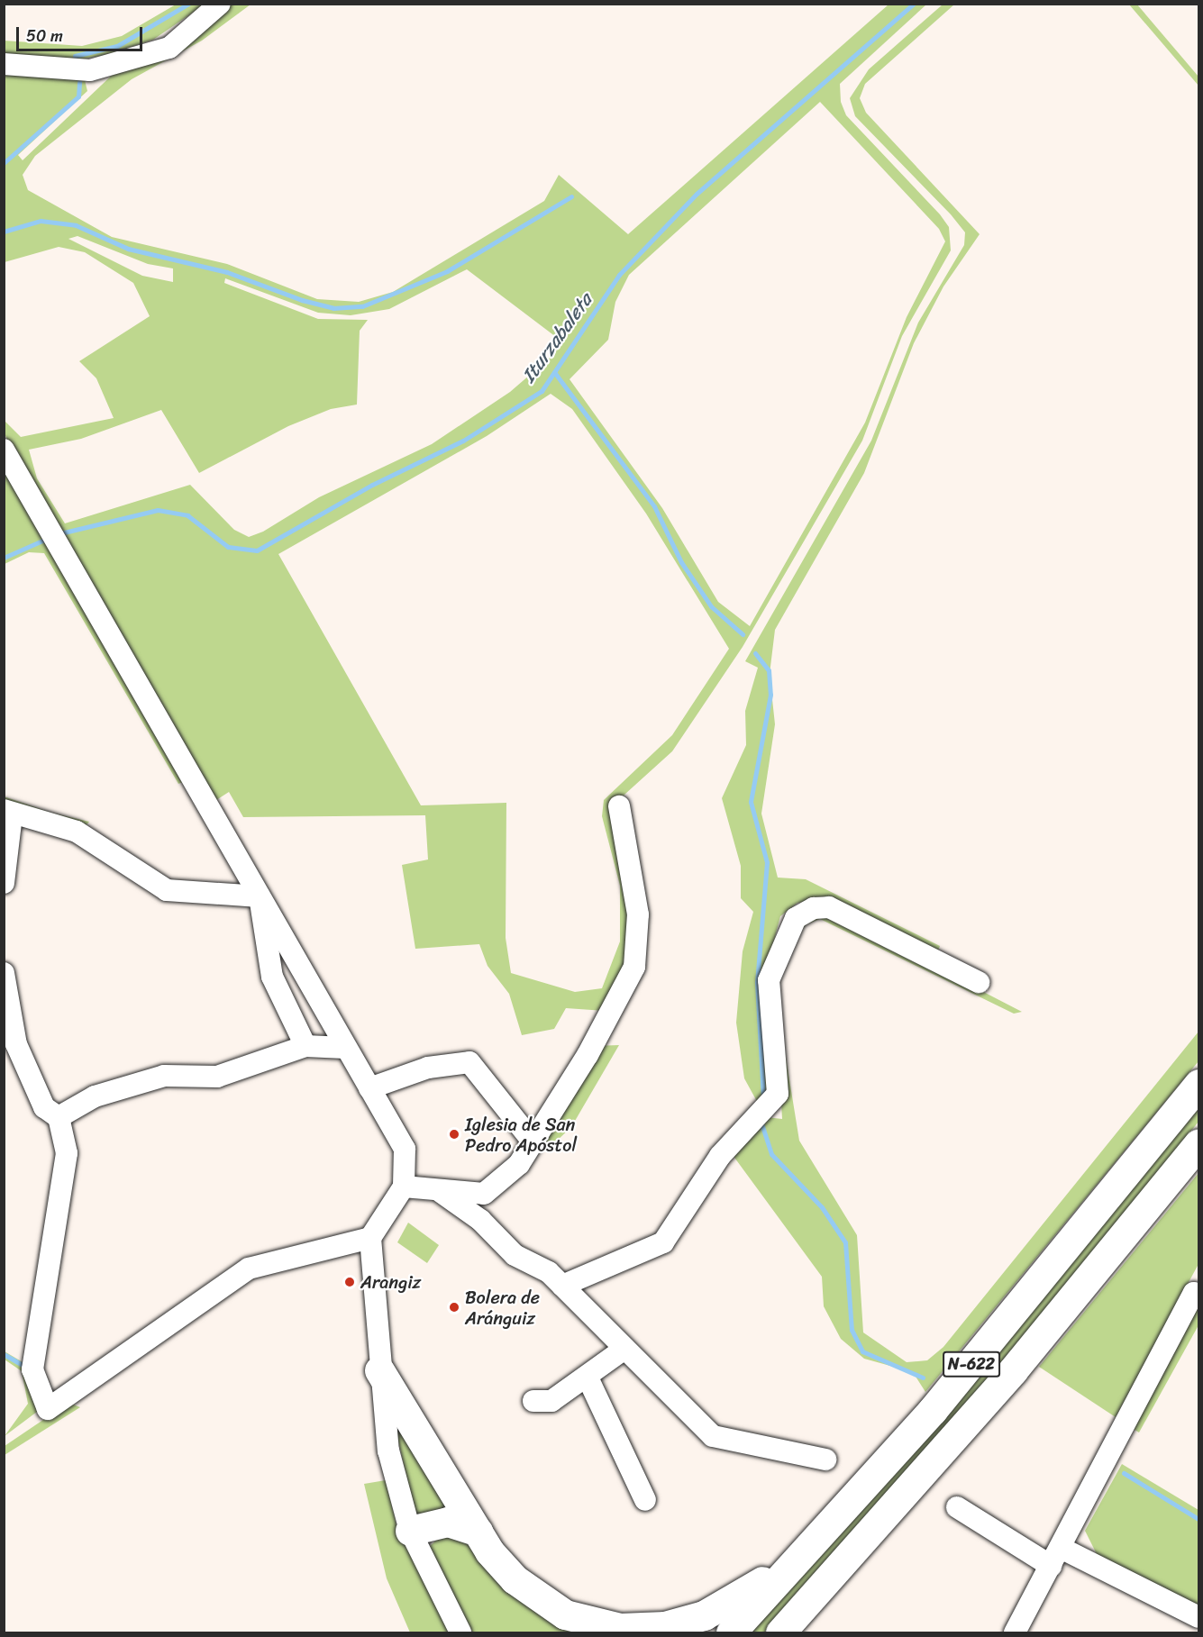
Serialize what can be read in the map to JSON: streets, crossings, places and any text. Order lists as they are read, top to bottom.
{
  "streets": {
    "highway": ["N-622"]
  },
  "water": ["Iturzabaleta"],
  "places": ["Iglesia de San Pedro Apóstol", "Arangiz", "Bolera de Aránguiz"],
  "scale_bar": "50 m"
}
